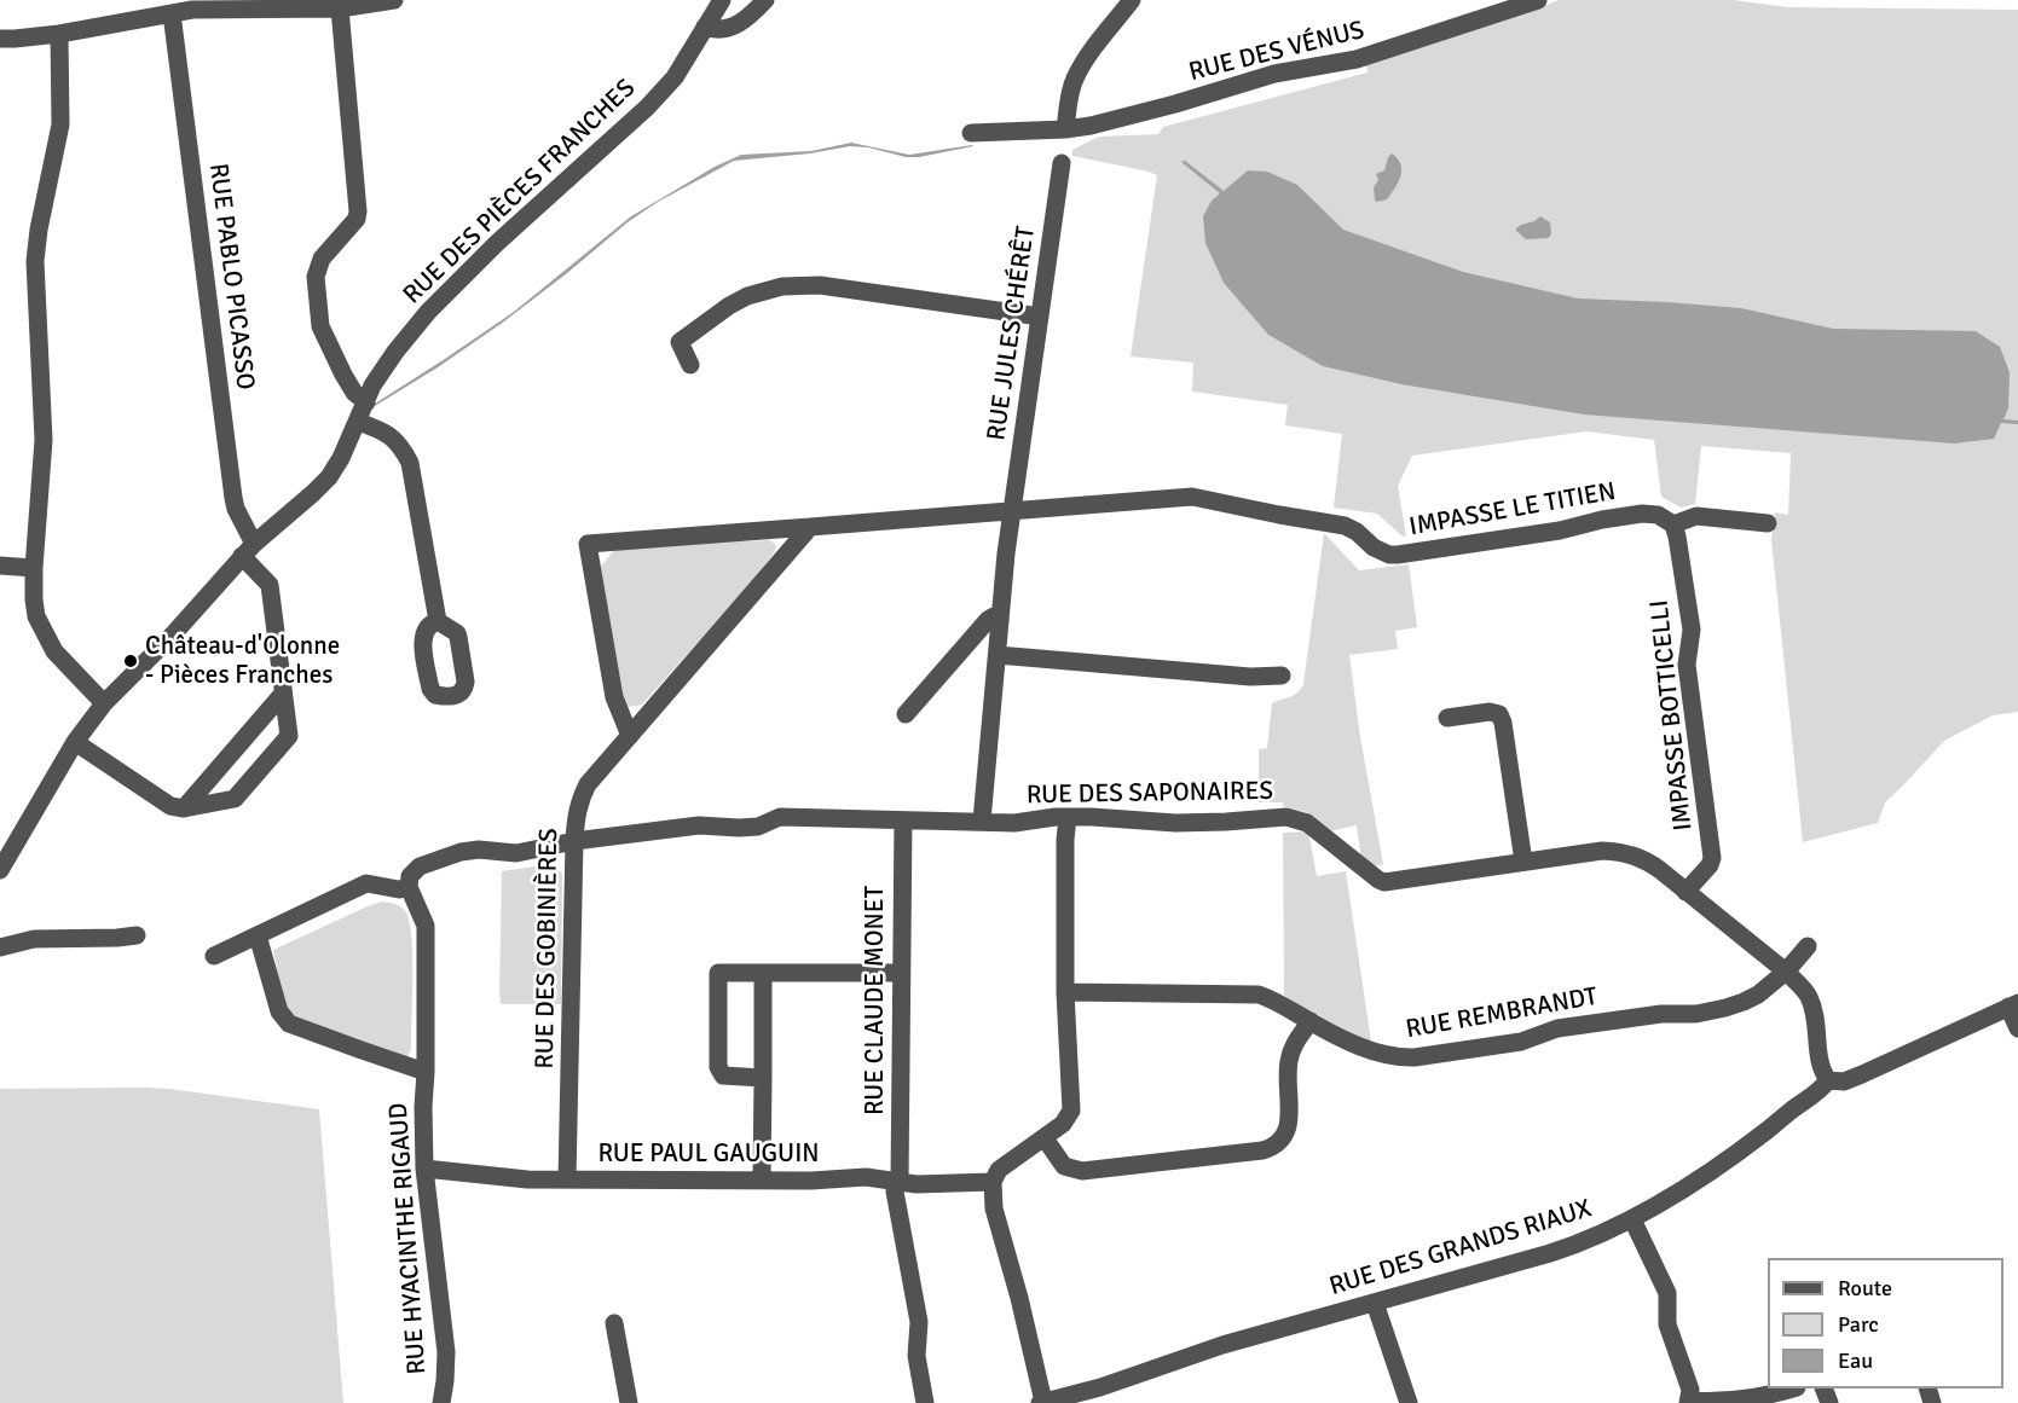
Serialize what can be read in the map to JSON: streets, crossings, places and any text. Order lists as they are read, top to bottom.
{
  "streets": {
    "street": [
      "RUE DES VÉNUS",
      "RUE DES PIÈCES FRANCHES",
      "RUE PABLO PICASSO",
      "RUE JULES CHÉRÊT",
      "IMPASSE LE TITIEN",
      "IMPASSE BOTTICELLI",
      "RUE DES SAPONAIRES",
      "RUE DES GOBINIÈRES",
      "RUE CLAUDE MONET",
      "RUE REMBRANDT",
      "RUE PAUL GAUGUIN",
      "RUE HYACINTHE RIGAUD",
      "RUE DES GRANDS RIAUX"
    ]
  },
  "crossings": [
    ["RUE DES PIÈCES FRANCHES", "RUE PABLO PICASSO"],
    ["RUE JULES CHÉRÊT", "IMPASSE LE TITIEN"],
    ["RUE JULES CHÉRÊT", "RUE DES SAPONAIRES"],
    ["IMPASSE LE TITIEN", "IMPASSE BOTTICELLI"],
    ["IMPASSE BOTTICELLI", "RUE DES SAPONAIRES"],
    ["RUE DES SAPONAIRES", "RUE DES GOBINIÈRES"],
    ["RUE DES SAPONAIRES", "RUE CLAUDE MONET"],
    ["RUE DES SAPONAIRES", "RUE REMBRANDT"],
    ["RUE DES SAPONAIRES", "RUE DES GRANDS RIAUX"],
    ["RUE DES GOBINIÈRES", "RUE PAUL GAUGUIN"],
    ["RUE CLAUDE MONET", "RUE PAUL GAUGUIN"],
    ["RUE PAUL GAUGUIN", "RUE HYACINTHE RIGAUD"]
  ],
  "places": ["Château-d'Olonne - Pièces Franches"],
  "legend": ["Route", "Parc", "Eau"]
}
